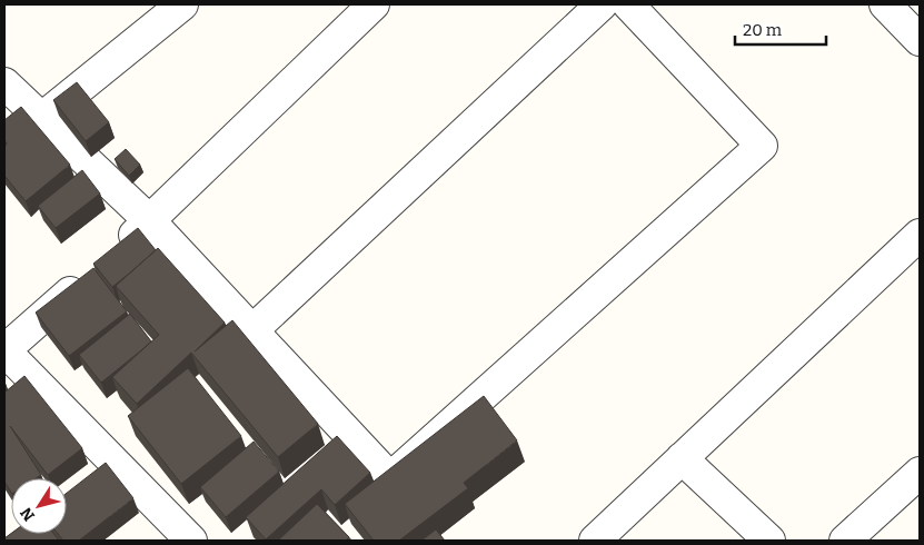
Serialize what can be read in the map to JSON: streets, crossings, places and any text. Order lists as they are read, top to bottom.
{
  "scale_bar": "20 m",
  "north": "bottom left"
}
